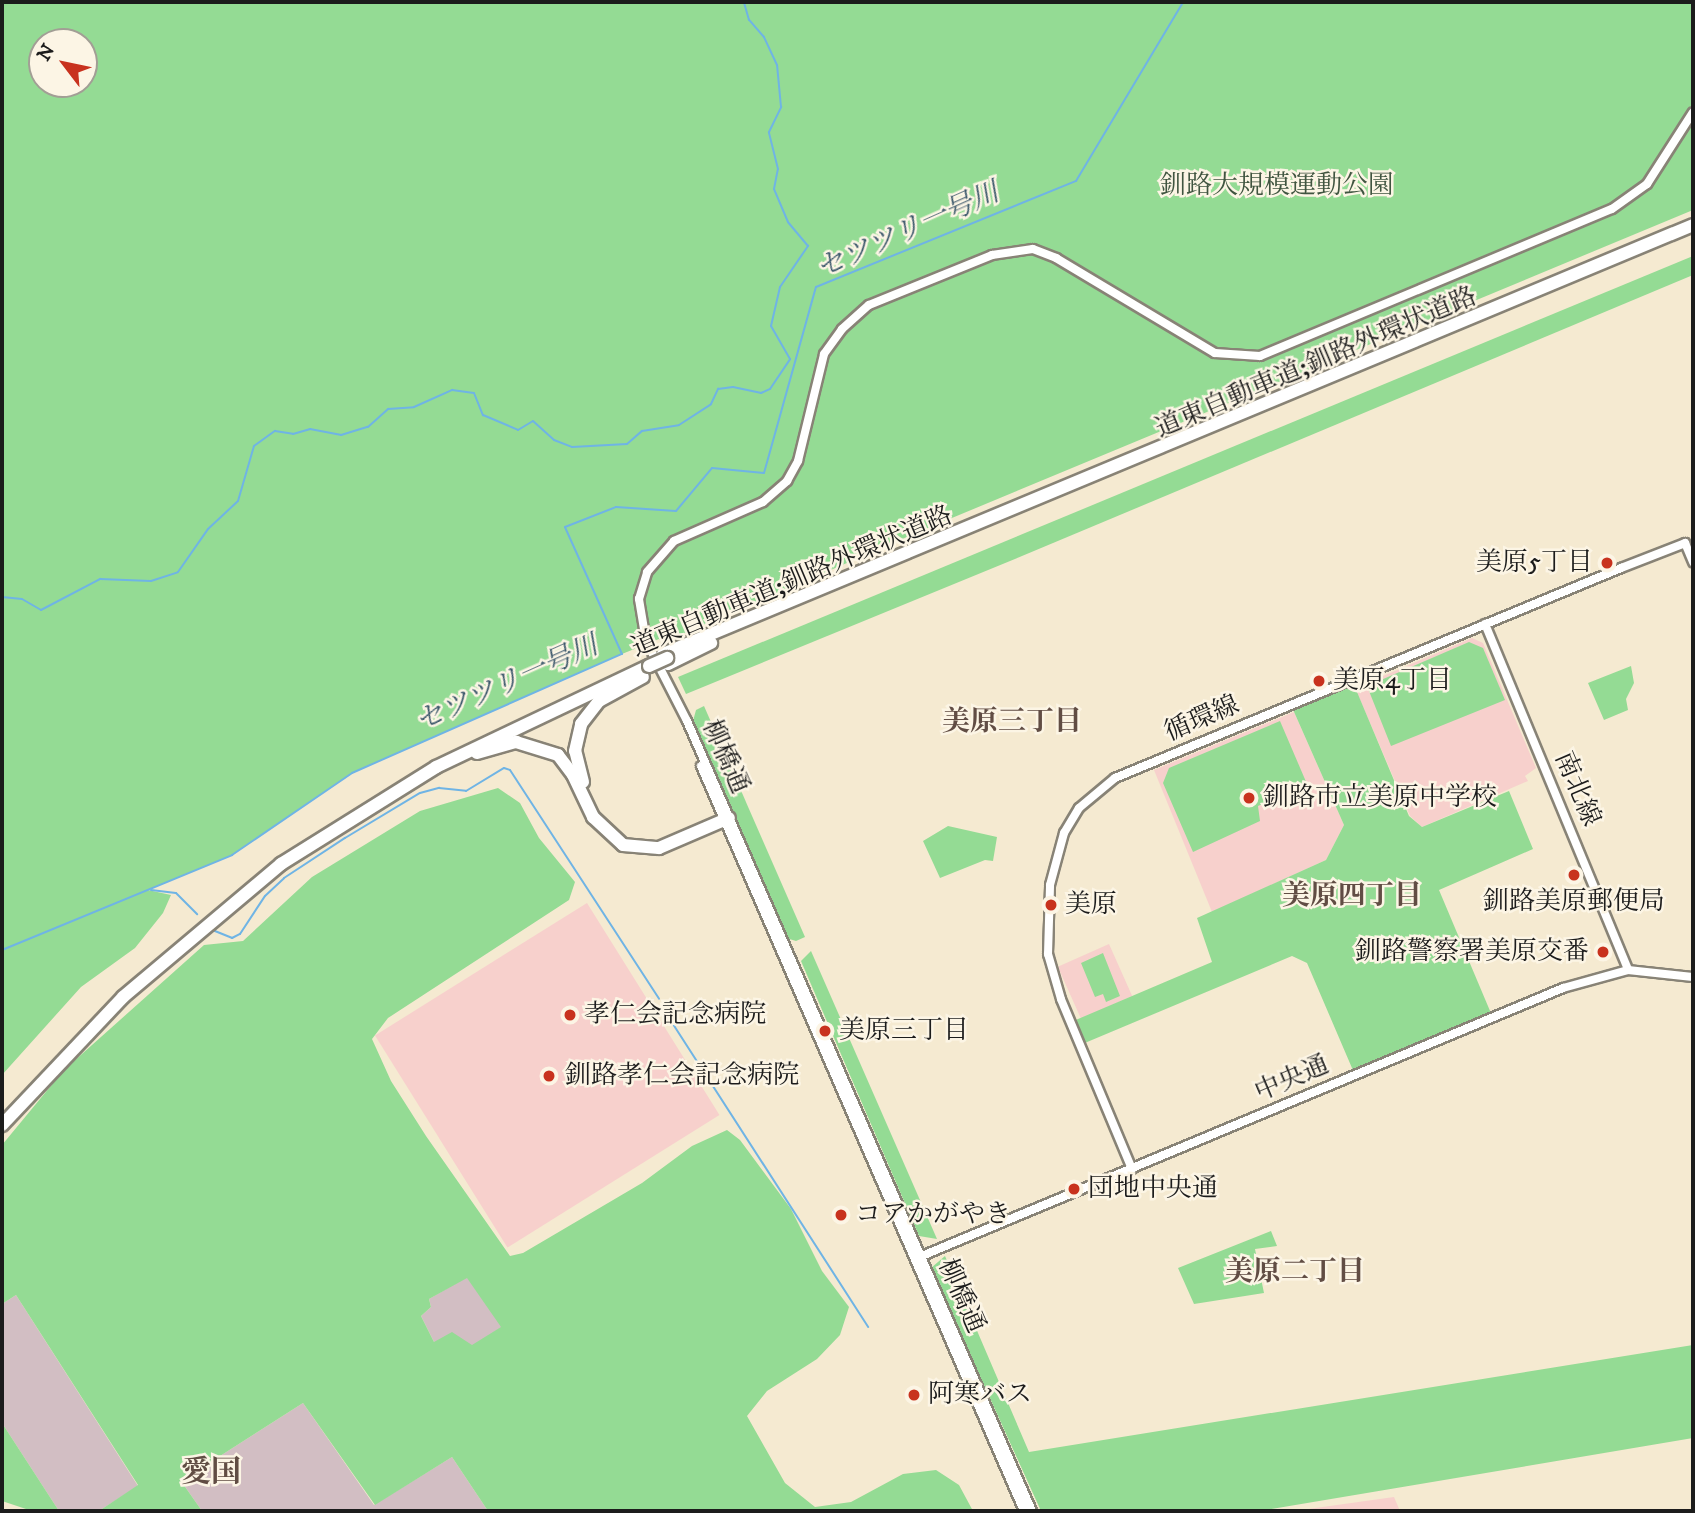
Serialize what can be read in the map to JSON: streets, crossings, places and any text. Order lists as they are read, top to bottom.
{
  "streets": {
    "highway": ["道東自動車道;釧路外環状道路"],
    "street": [
      "循環線",
      "柳橋通",
      "南北線",
      "中央通"
    ]
  },
  "crossings": [
    ["循環線", "南北線"],
    ["循環線", "中央通"],
    ["柳橋通", "中央通"],
    ["南北線", "中央通"]
  ],
  "districts": [
    "美原三丁目",
    "美原四丁目",
    "美原二丁目",
    "愛国"
  ],
  "water": ["セツツリ一号川"],
  "parks": ["釧路大規模運動公園"],
  "places": [
    "美原5丁目",
    "美原4丁目",
    "釧路市立美原中学校",
    "釧路美原郵便局",
    "美原",
    "釧路警察署美原交番",
    "孝仁会記念病院",
    "美原三丁目",
    "釧路孝仁会記念病院",
    "団地中央通",
    "コアかがやき",
    "阿寒バス"
  ],
  "north": "top left"
}
